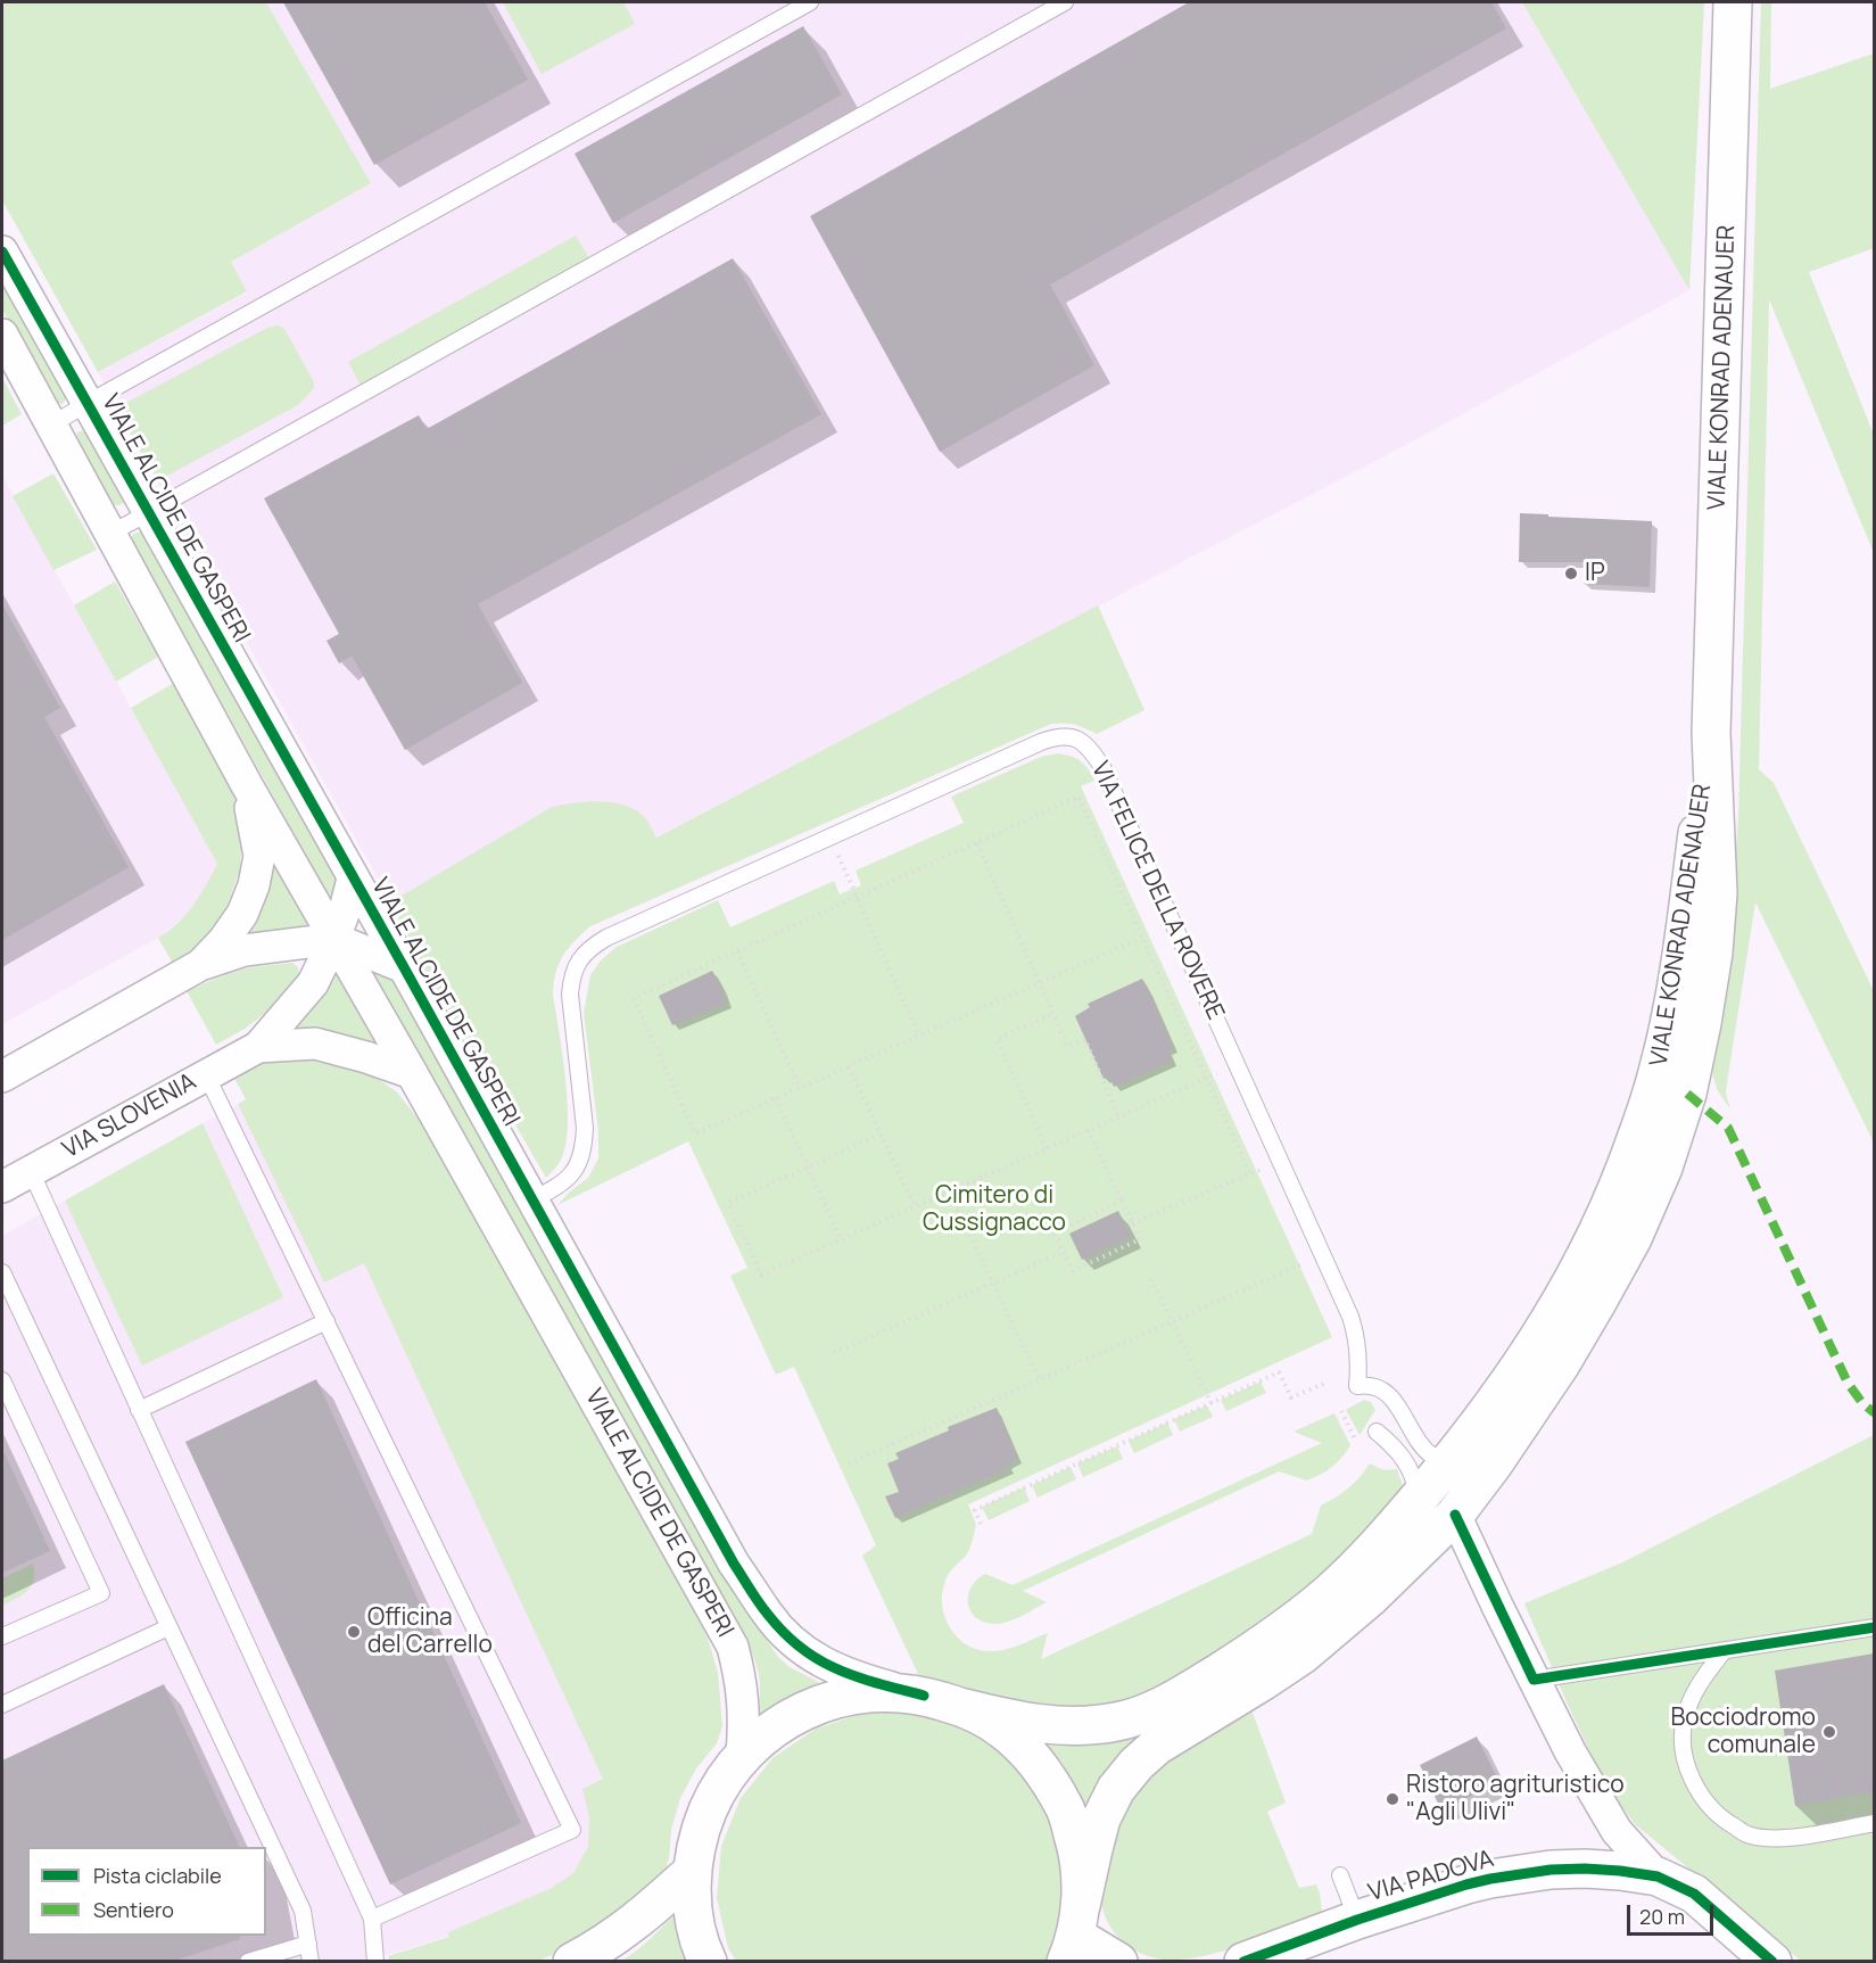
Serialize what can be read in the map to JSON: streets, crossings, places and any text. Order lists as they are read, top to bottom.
{
  "streets": {
    "main road": ["VIALE KONRAD ADENAUER", "VIA PADOVA"],
    "street": ["VIALE ALCIDE DE GASPERI", "VIA SLOVENIA"],
    "lane": ["VIA FELICE DELLA ROVERE"]
  },
  "crossings": [
    ["VIALE KONRAD ADENAUER", "VIA FELICE DELLA ROVERE"],
    ["VIALE KONRAD ADENAUER", "VIA PADOVA"],
    ["VIALE ALCIDE DE GASPERI", "VIA FELICE DELLA ROVERE"],
    ["VIALE ALCIDE DE GASPERI", "VIA SLOVENIA"]
  ],
  "parks": ["Cimitero di Cussignacco"],
  "places": [
    "IP",
    "Officina del Carrello",
    "Bocciodromo comunale",
    "Ristoro agrituristico \"Agli Ulivi\""
  ],
  "legend": ["Pista ciclabile", "Sentiero"],
  "scale_bar": "20 m"
}
